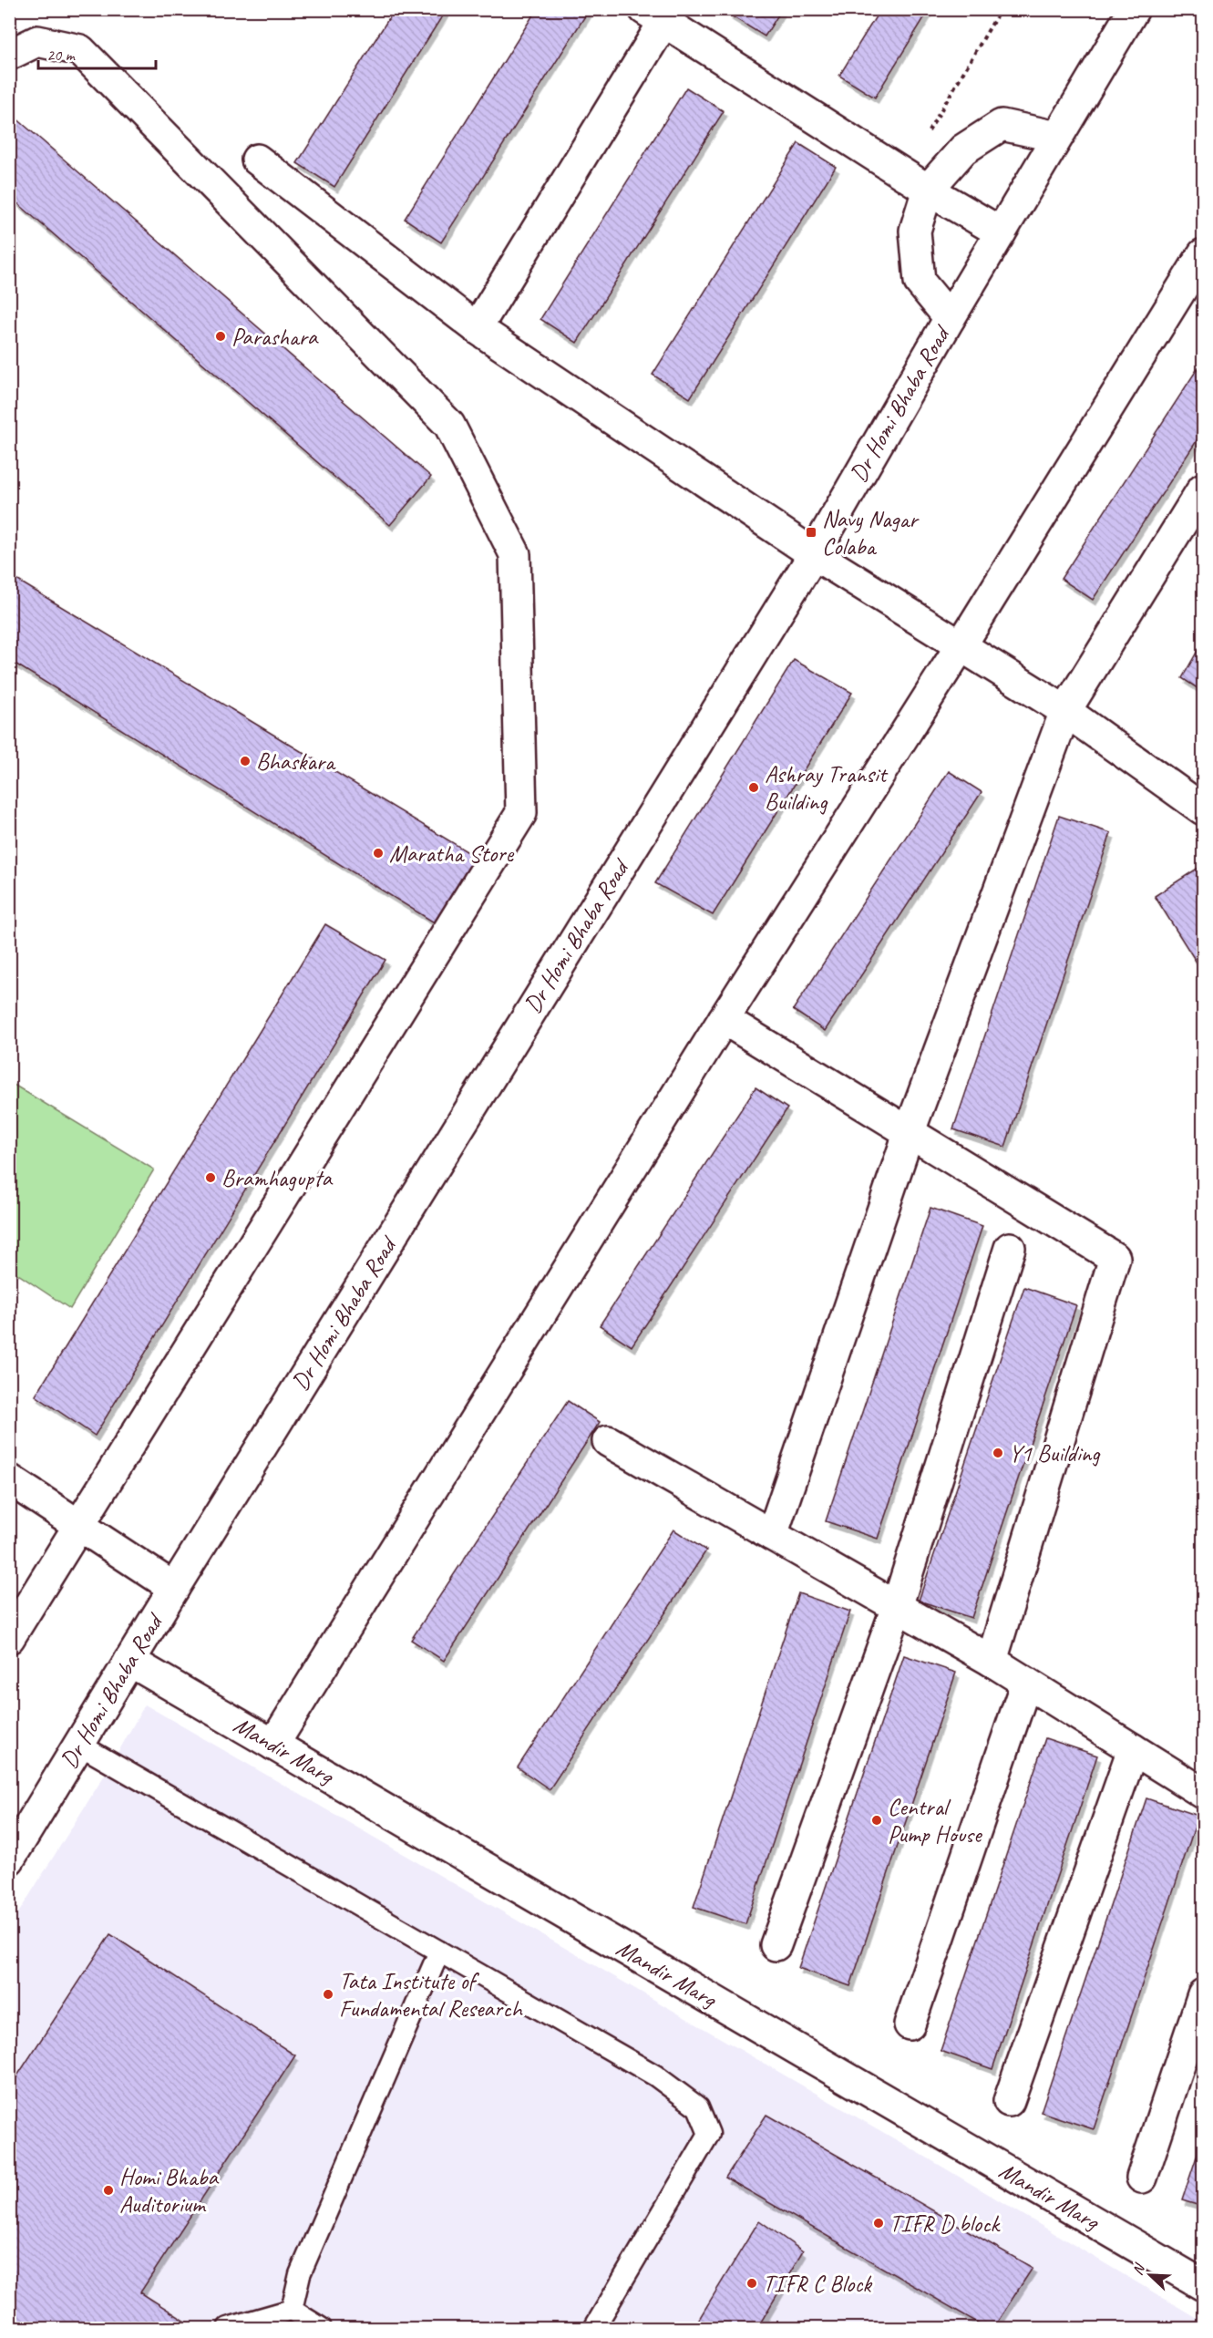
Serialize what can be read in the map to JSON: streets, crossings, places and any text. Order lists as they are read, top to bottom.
{
  "streets": {
    "street": ["Dr Homi Bhaba Road", "Mandir Marg"]
  },
  "crossings": [
    ["Dr Homi Bhaba Road", "Mandir Marg"]
  ],
  "places": {
    "other": [
      "Parashara",
      "Bhaskara",
      "Ashray Transit Building",
      "Maratha Store",
      "Bramhagupta",
      "Y1 Building",
      "Central Pump House",
      "Tata Institute of Fundamental Research",
      "Homi Bhaba Auditorium",
      "TIFR D block",
      "TIFR C Block"
    ],
    "transit": ["Navy Nagar Colaba"]
  },
  "scale_bar": "20 m",
  "north": "top left"
}
